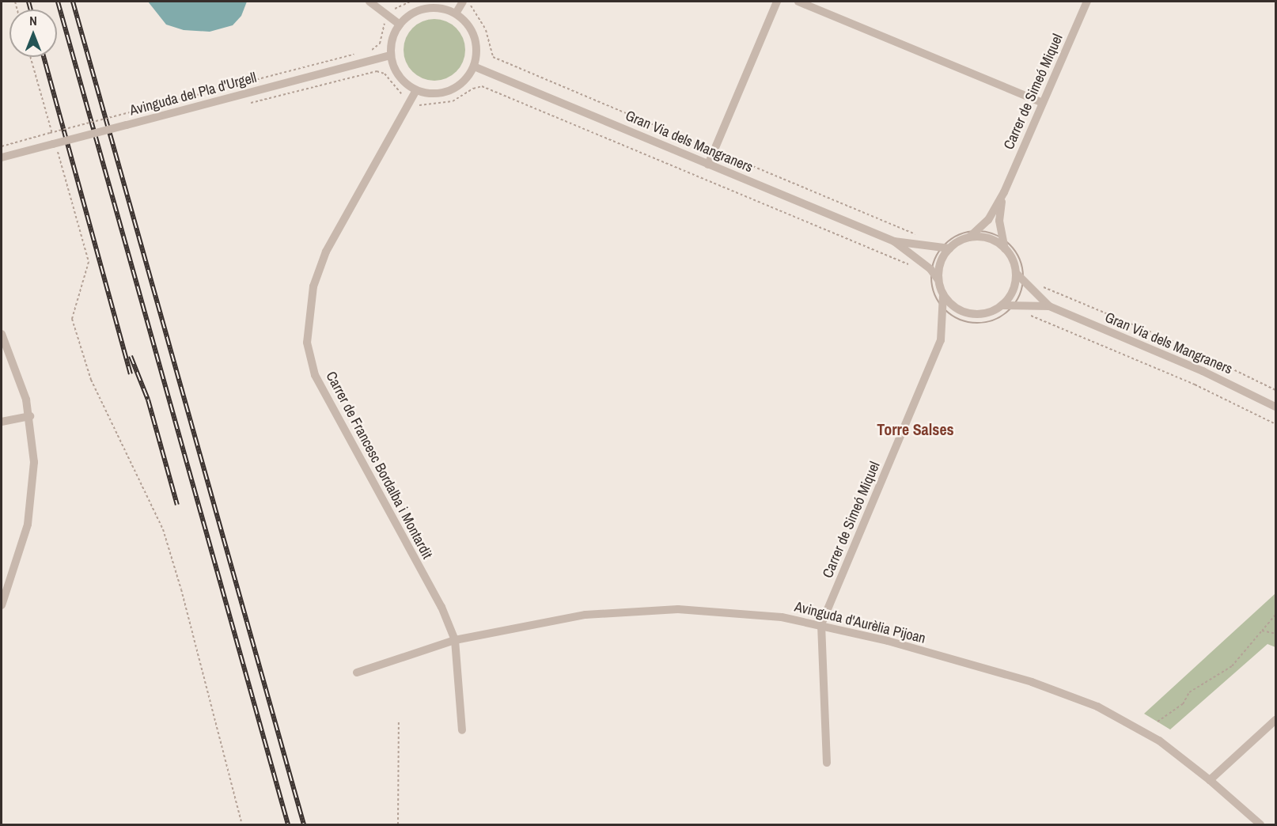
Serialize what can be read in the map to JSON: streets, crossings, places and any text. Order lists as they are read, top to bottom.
{
  "streets": {
    "street": [
      "Carrer de Simeó Miquel",
      "Avinguda del Pla d'Urgell",
      "Gran Via dels Mangraners",
      "Carrer de Francesc Bordalba i Montardit",
      "Avinguda d'Aurèlia Pijoan"
    ]
  },
  "crossings": [
    ["Carrer de Simeó Miquel", "Gran Via dels Mangraners"],
    ["Carrer de Simeó Miquel", "Avinguda d'Aurèlia Pijoan"],
    ["Avinguda del Pla d'Urgell", "Gran Via dels Mangraners"],
    ["Avinguda del Pla d'Urgell", "Carrer de Francesc Bordalba i Montardit"],
    ["Gran Via dels Mangraners", "Carrer de Francesc Bordalba i Montardit"],
    ["Carrer de Francesc Bordalba i Montardit", "Avinguda d'Aurèlia Pijoan"]
  ],
  "districts": ["Torre Salses"],
  "north": "top"
}
